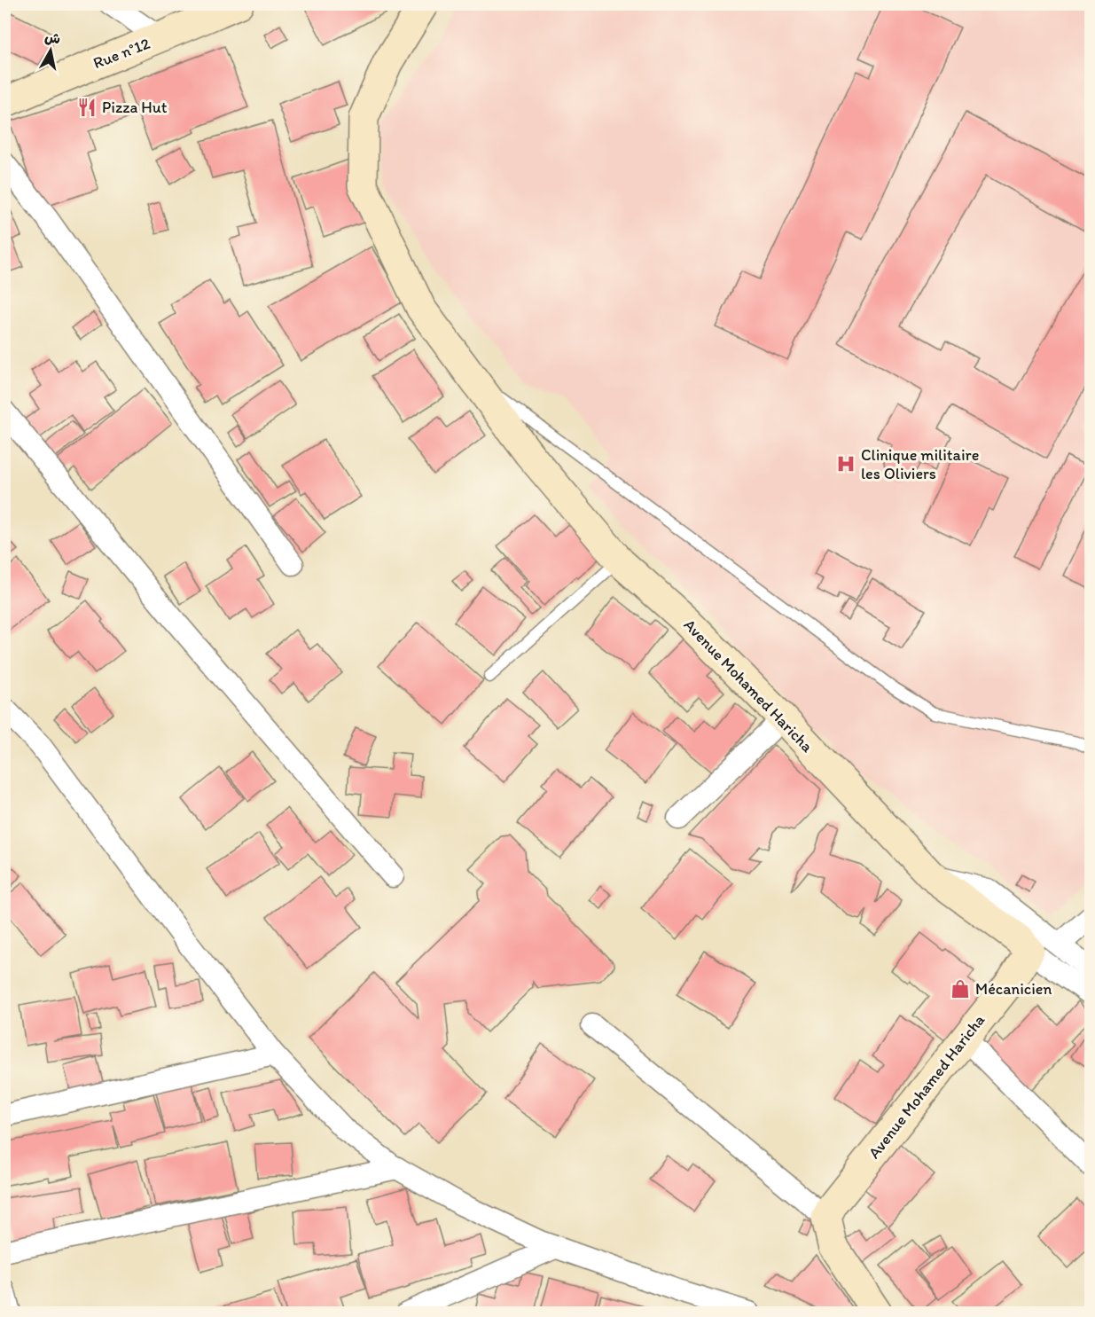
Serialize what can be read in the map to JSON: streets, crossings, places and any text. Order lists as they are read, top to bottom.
{
  "streets": {
    "street": ["Rue n°12", "Avenue Mohamed Haricha"]
  },
  "places": {
    "restaurant": ["Pizza Hut"],
    "hospital": ["Clinique militaire les Oliviers"],
    "shop": ["Mécanicien"]
  },
  "north": "top"
}
